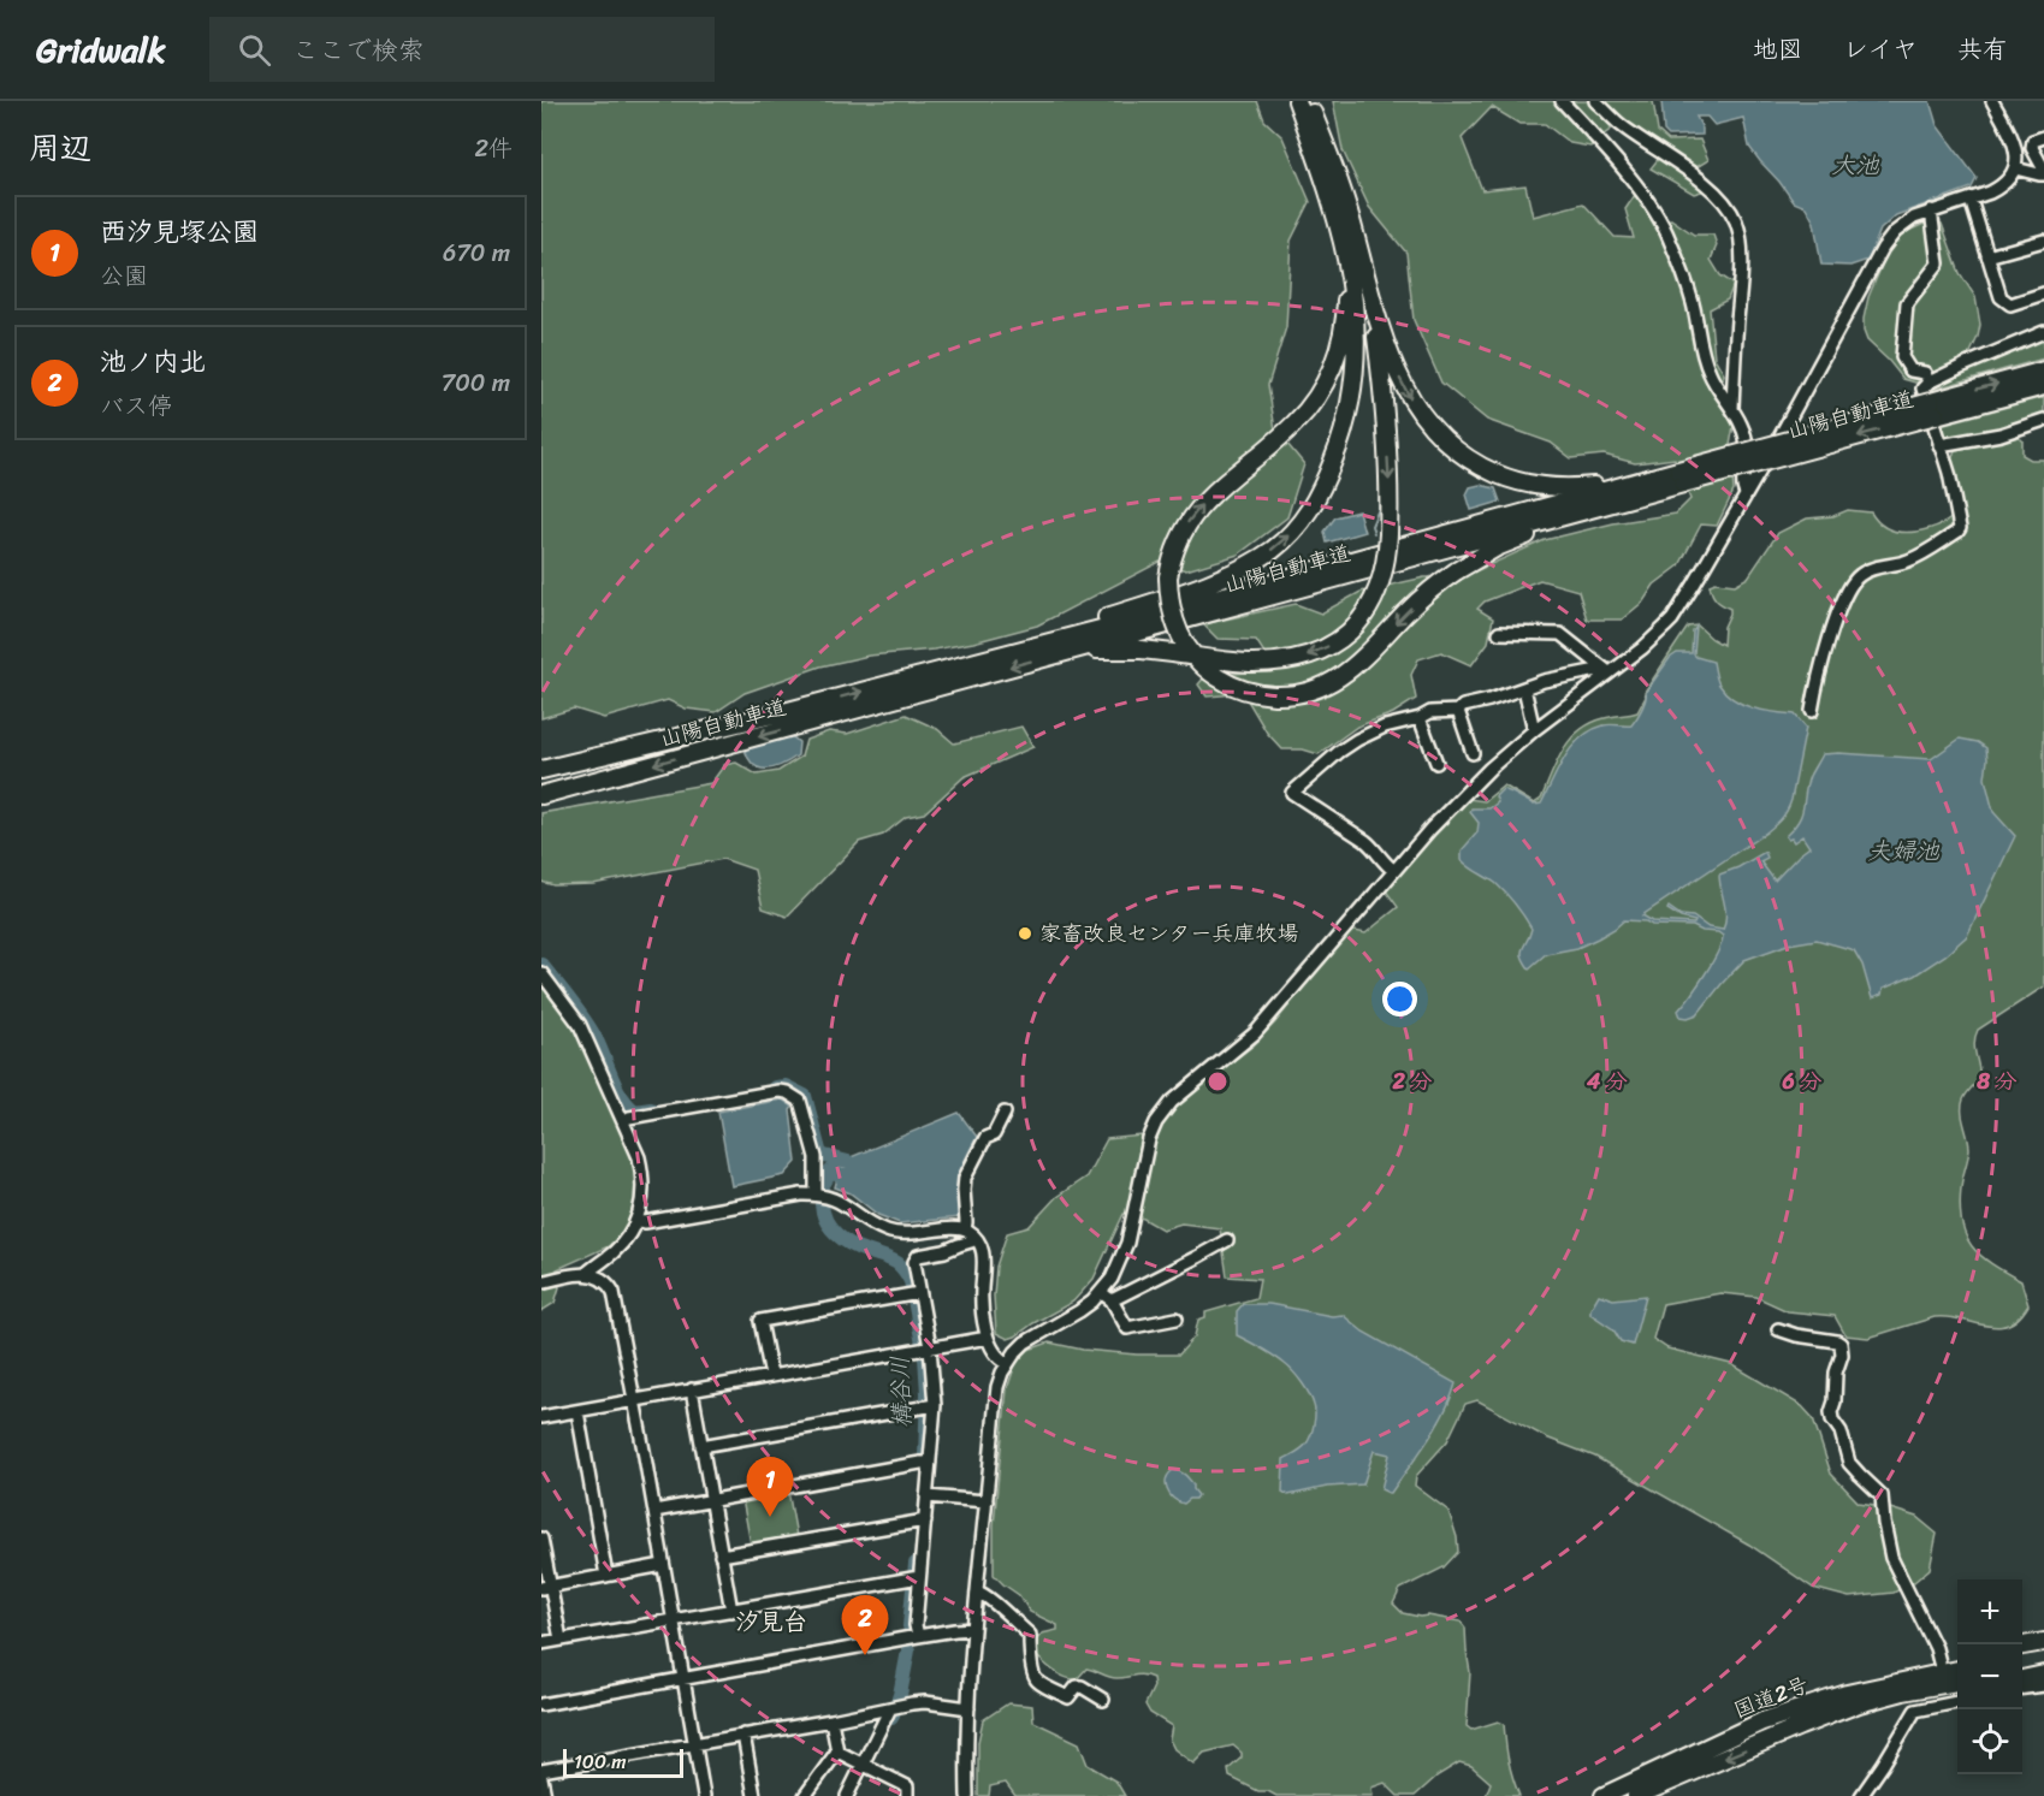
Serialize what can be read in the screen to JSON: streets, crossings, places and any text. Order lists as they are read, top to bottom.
{
  "streets": {
    "highway": ["山陽自動車道", "国道2号"]
  },
  "districts": ["汐見台"],
  "water": ["大池", "夫婦池", "構谷川"],
  "places": ["家畜改良センター兵庫牧場"],
  "scale_bar": "100 m",
  "page": {
    "header": "Gridwalk",
    "search": "ここで検索",
    "nav": ["地図", "レイヤ", "共有"],
    "heading": ["周辺", "2件"],
    "list": [
      {
        "mark": "1",
        "name": "西汐見塚公園",
        "note": "公園",
        "value": "670 m"
      },
      {
        "mark": "2",
        "name": "池ノ内北",
        "note": "バス停",
        "value": "700 m"
      }
    ],
    "pins": ["1", "2"],
    "map_buttons": ["+", "−"],
    "scale": "100 m"
  },
  "rings": [
    "2 分",
    "4 分",
    "6 分",
    "8 分"
  ]
}
